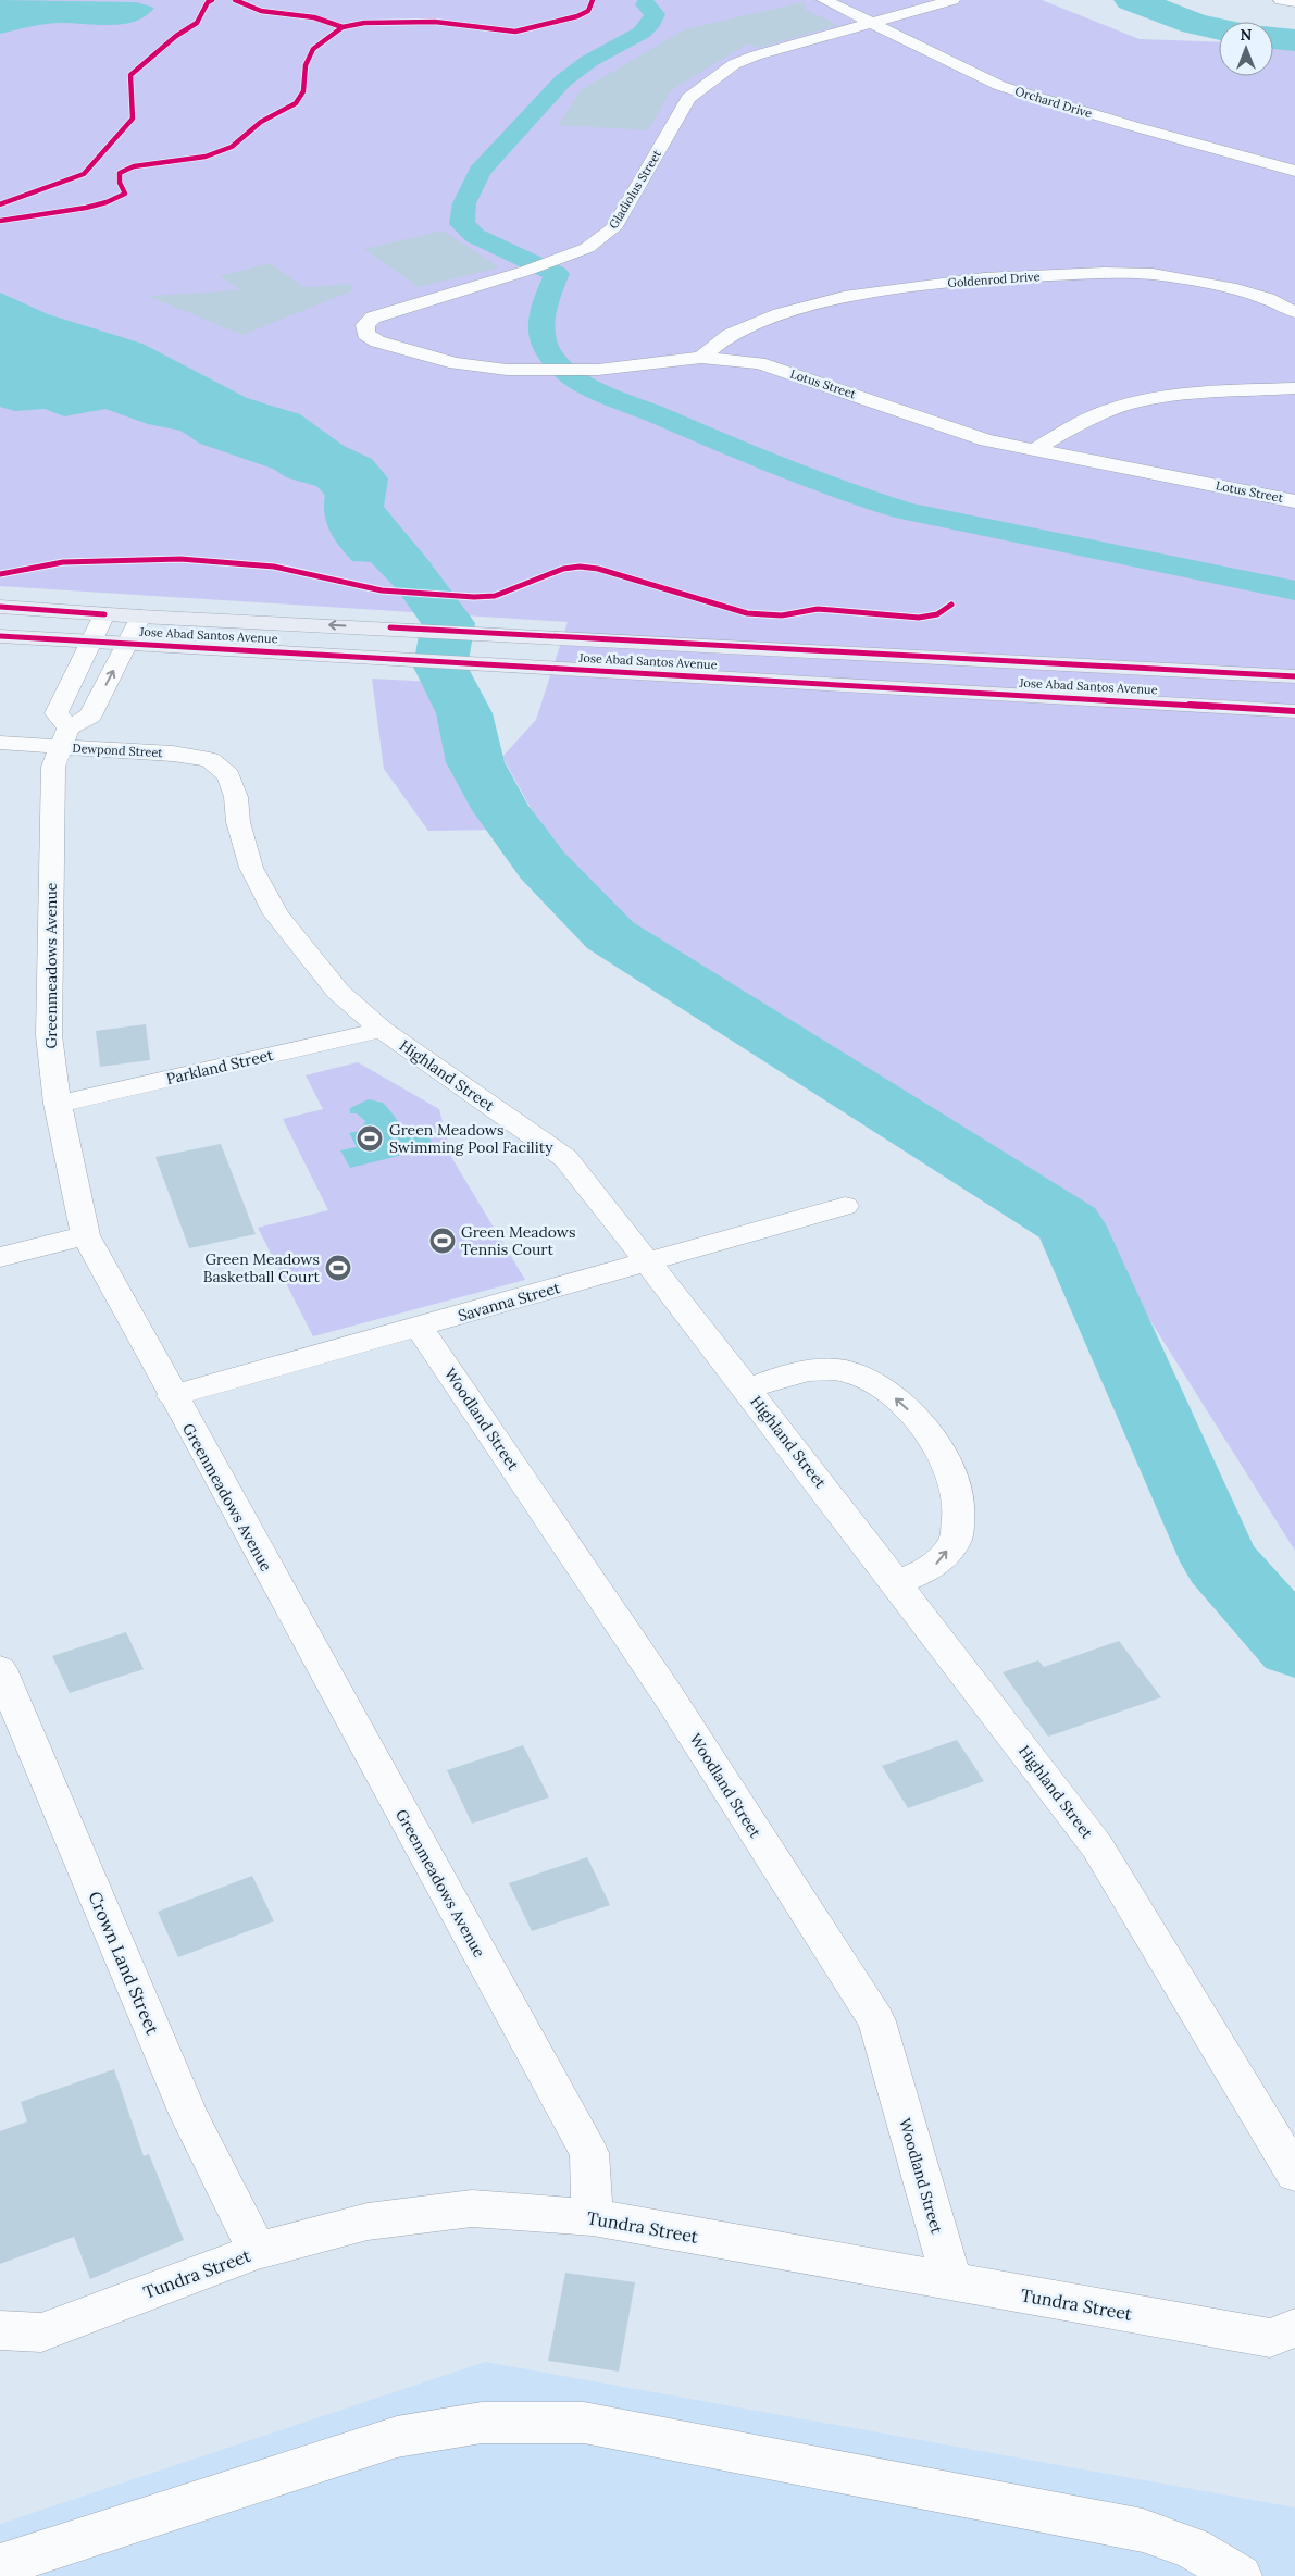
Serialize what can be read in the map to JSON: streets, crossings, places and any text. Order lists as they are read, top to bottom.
{
  "streets": {
    "main road": ["Jose Abad Santos Avenue"],
    "street": [
      "Orchard Drive",
      "Gladiolus Street",
      "Goldenrod Drive",
      "Lotus Street",
      "Dewpond Street",
      "Greenmeadows Avenue",
      "Parkland Street",
      "Highland Street",
      "Savanna Street",
      "Woodland Street",
      "Crown Land Street",
      "Tundra Street"
    ]
  },
  "crossings": [
    ["Orchard Drive", "Gladiolus Street"],
    ["Gladiolus Street", "Lotus Street"],
    ["Goldenrod Drive", "Lotus Street"],
    ["Dewpond Street", "Greenmeadows Avenue"],
    ["Dewpond Street", "Highland Street"],
    ["Greenmeadows Avenue", "Parkland Street"],
    ["Greenmeadows Avenue", "Savanna Street"],
    ["Greenmeadows Avenue", "Tundra Street"],
    ["Parkland Street", "Highland Street"],
    ["Highland Street", "Savanna Street"],
    ["Savanna Street", "Woodland Street"],
    ["Woodland Street", "Tundra Street"],
    ["Crown Land Street", "Tundra Street"]
  ],
  "places": {
    "sports": ["Green Meadows Swimming Pool Facility", "Green Meadows Tennis Court", "Green Meadows Basketball Court"]
  },
  "north": "top"
}
